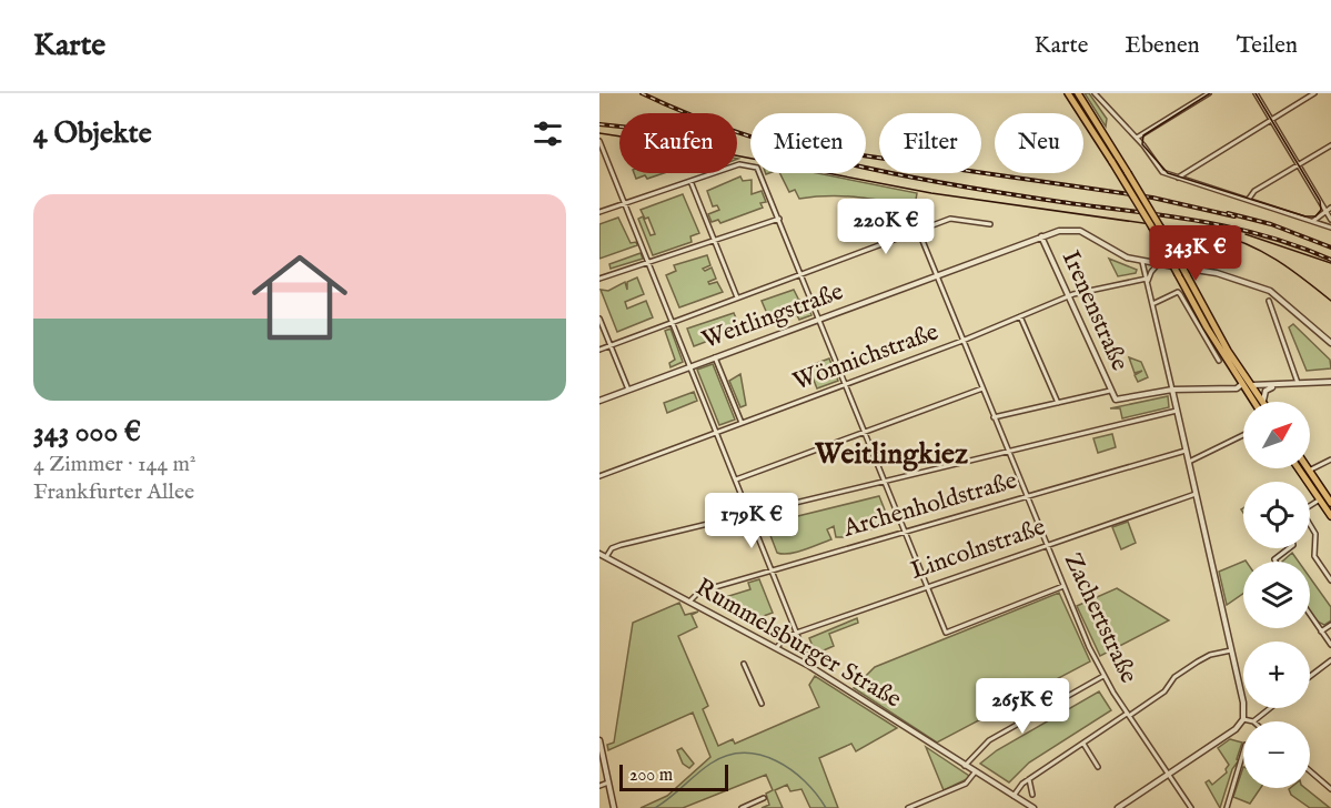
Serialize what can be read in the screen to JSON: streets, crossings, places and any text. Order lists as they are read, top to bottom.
{
  "streets": {
    "street": [
      "Irenenstraße",
      "Weitlingstraße",
      "Wönnichstraße",
      "Archenholdstraße",
      "Lincolnstraße",
      "Zachertstraße",
      "Rummelsburger Straße"
    ]
  },
  "crossings": [
    ["Irenenstraße", "Weitlingstraße"],
    ["Irenenstraße", "Wönnichstraße"],
    ["Weitlingstraße", "Zachertstraße"],
    ["Wönnichstraße", "Zachertstraße"],
    ["Archenholdstraße", "Zachertstraße"],
    ["Archenholdstraße", "Rummelsburger Straße"],
    ["Lincolnstraße", "Zachertstraße"],
    ["Lincolnstraße", "Rummelsburger Straße"]
  ],
  "districts": ["Weitlingkiez"],
  "scale_bar": "200 m",
  "north": "top right",
  "page": {
    "header": "Karte",
    "nav": ["Karte", "Ebenen", "Teilen"],
    "heading": "4 Objekte",
    "chip": [
      "Kaufen",
      "Mieten",
      "Filter",
      "Neu"
    ],
    "list": [
      {
        "name": "343 000 €",
        "note": "4 Zimmer · 144 m² · Frankfurter Allee"
      }
    ],
    "price": [
      "220K €",
      "343K €",
      "179K €",
      "265K €"
    ],
    "map_buttons": ["+", "−"],
    "scale": "200 m"
  }
}
